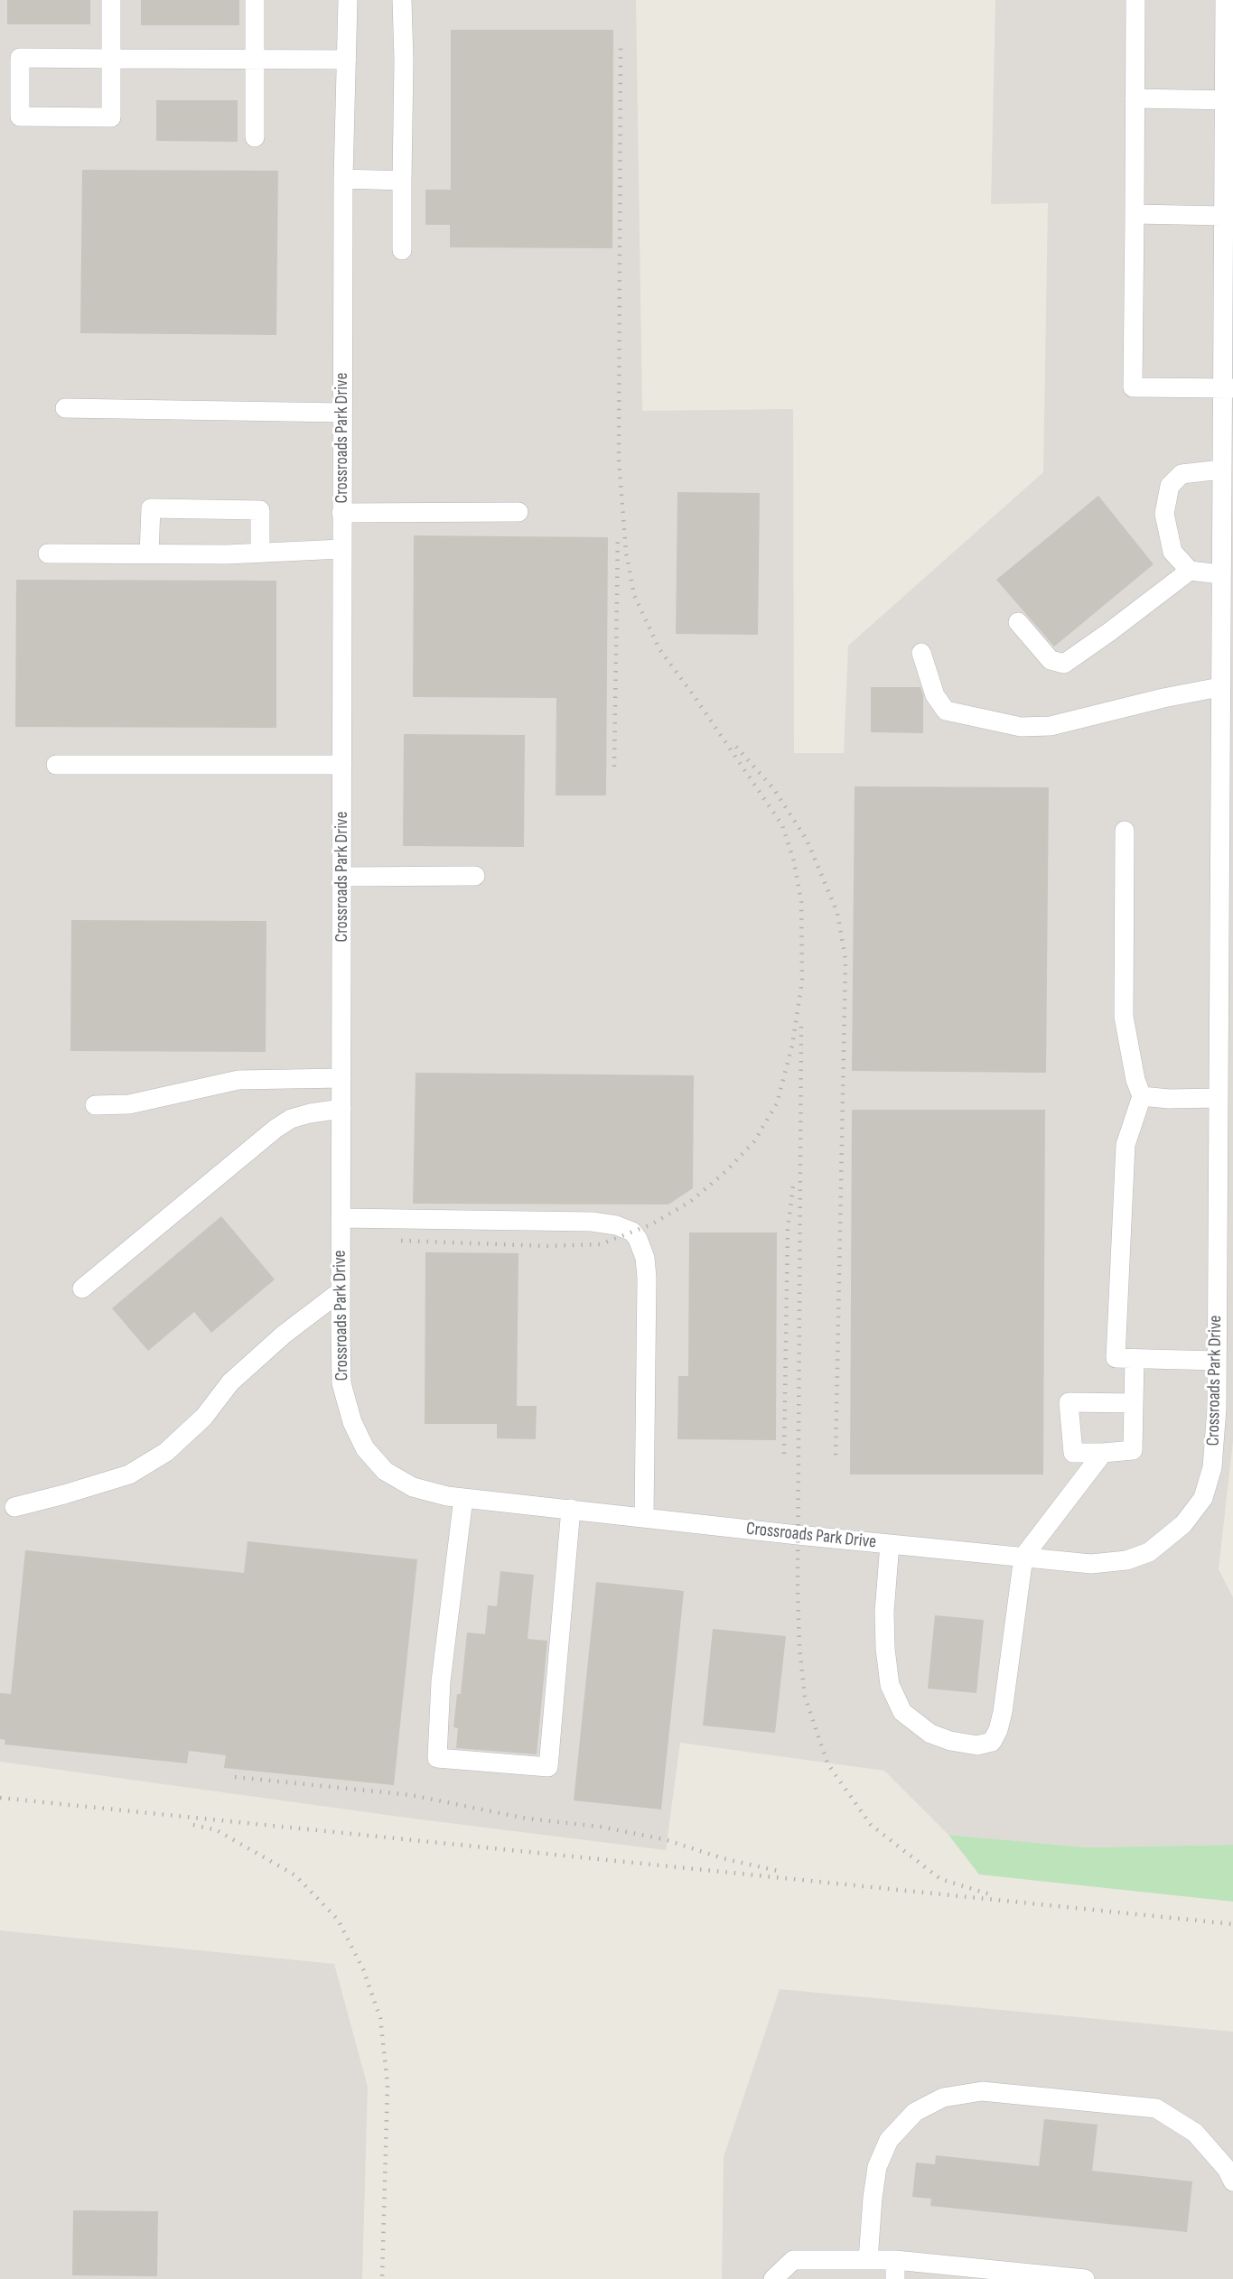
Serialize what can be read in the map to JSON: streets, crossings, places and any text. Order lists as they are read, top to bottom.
{
  "streets": {
    "street": ["Crossroads Park Drive"]
  }
}
